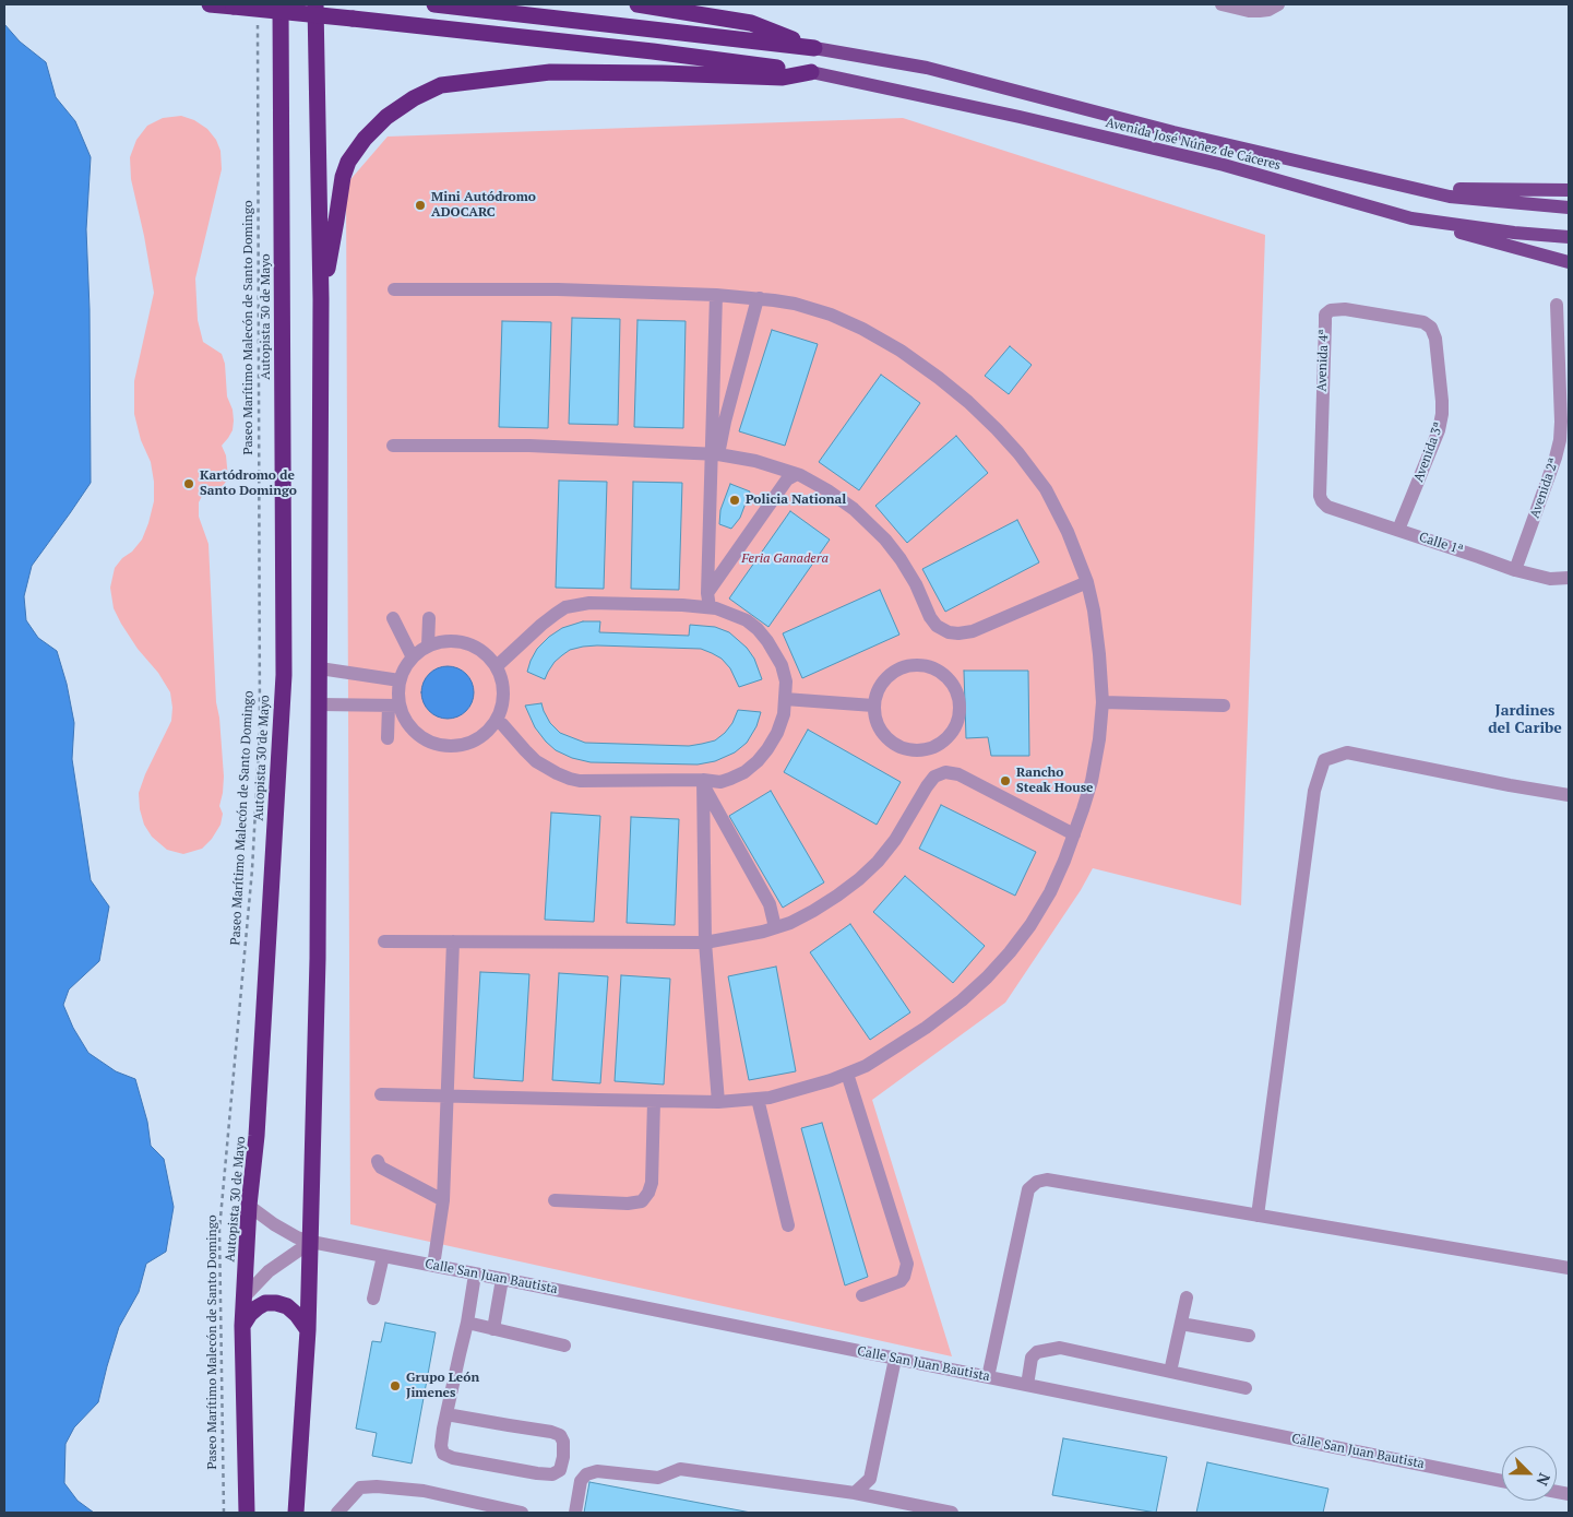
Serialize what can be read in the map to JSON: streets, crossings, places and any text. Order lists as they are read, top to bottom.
{
  "streets": {
    "highway": ["Autopista 30 de Mayo"],
    "main road": ["Avenida José Núñez de Cáceres"],
    "street": [
      "Avenida 4ª",
      "Avenida 3ª",
      "Avenida 2ª",
      "Calle 1ª",
      "Calle San Juan Bautista"
    ],
    "path": ["Paseo Marítimo Malecón de Santo Domingo"]
  },
  "crossings": [
    ["Autopista 30 de Mayo", "Calle San Juan Bautista"],
    ["Avenida 4ª", "Avenida 3ª"],
    ["Avenida 4ª", "Calle 1ª"],
    ["Avenida 3ª", "Calle 1ª"],
    ["Avenida 2ª", "Calle 1ª"]
  ],
  "districts": ["Jardines del Caribe"],
  "parks": ["Feria Ganadera"],
  "places": [
    "Mini Autódromo ADOCARC",
    "Kartódromo de Santo Domingo",
    "Policia National",
    "Rancho Steak House",
    "Grupo León Jimenes"
  ],
  "north": "bottom right"
}
